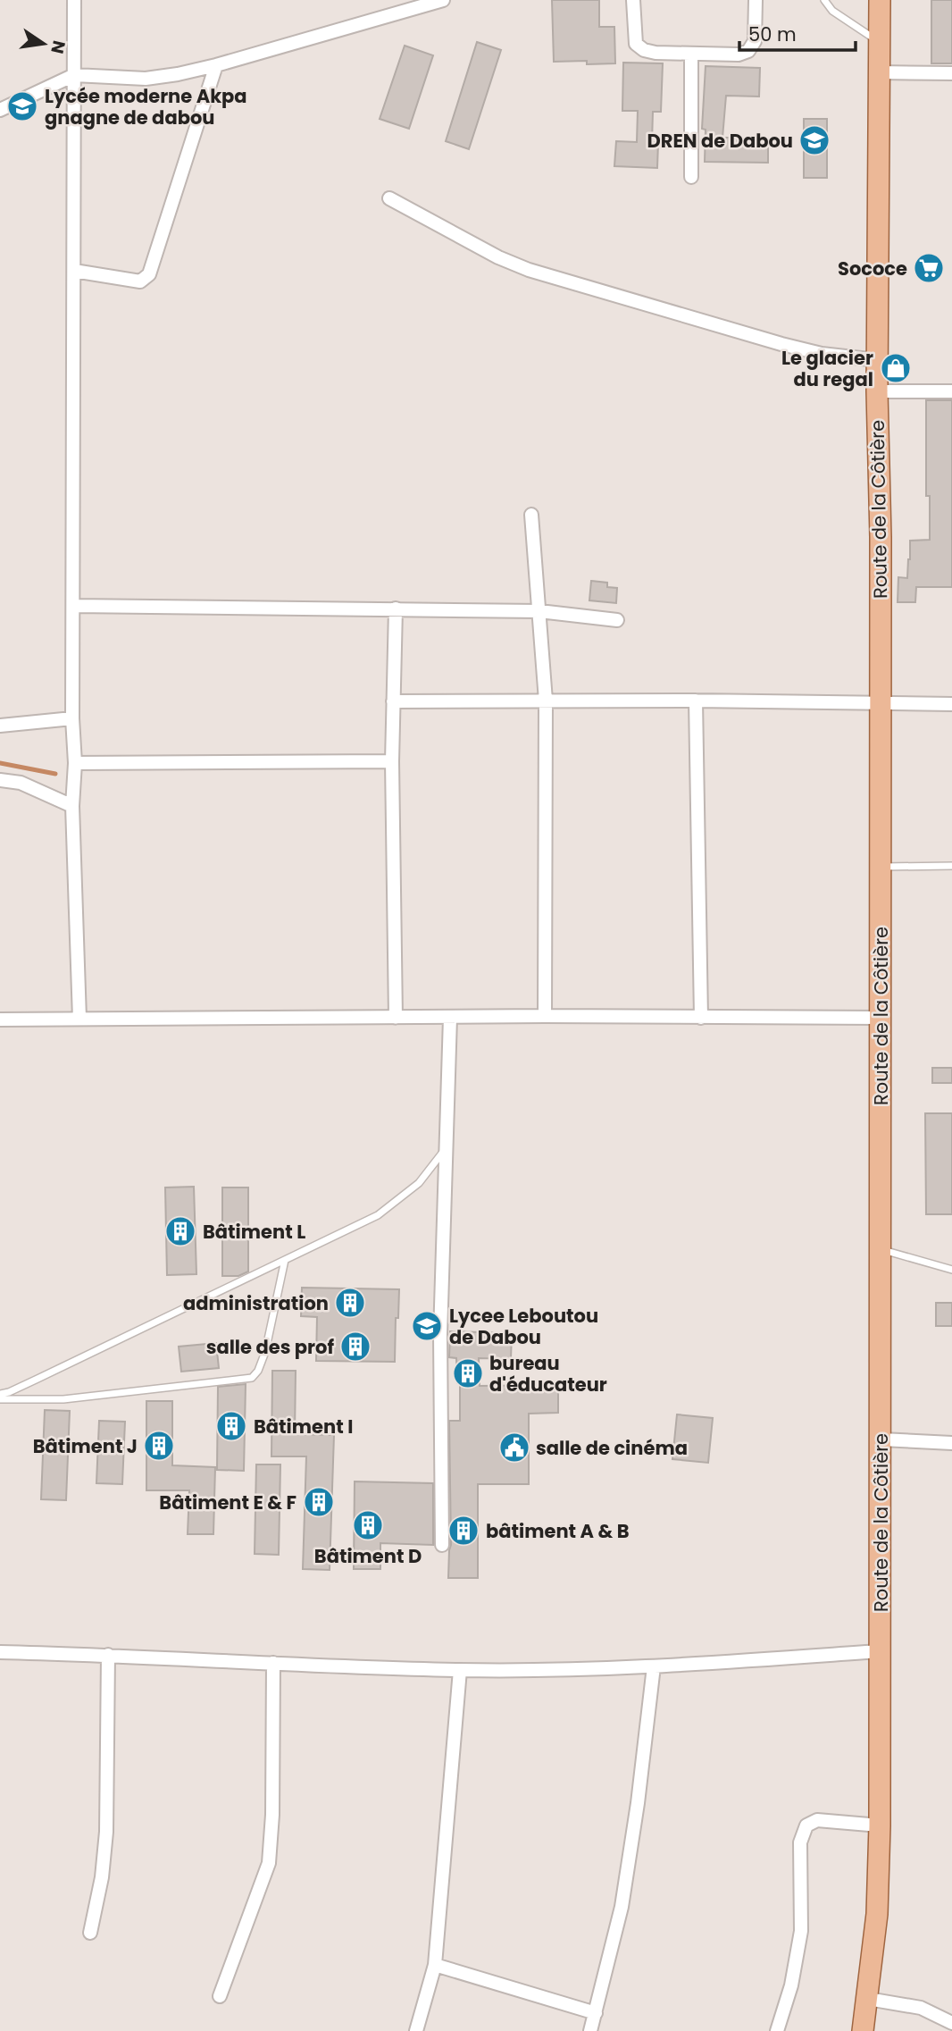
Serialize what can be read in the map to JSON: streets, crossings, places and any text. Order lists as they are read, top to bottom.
{
  "streets": {
    "main road": ["Route de la Côtière"]
  },
  "places": {
    "school or university": ["Lycée moderne Akpa gnagne de dabou", "DREN de Dabou", "Lycee Leboutou de Dabou"],
    "supermarket": ["Sococe"],
    "shop": ["Le glacier du regal"],
    "building": [
      "Bâtiment L",
      "administration",
      "salle des prof",
      "bureau d'éducateur",
      "Bâtiment I",
      "Bâtiment J",
      "Bâtiment E & F",
      "Bâtiment D",
      "bâtiment A & B"
    ],
    "public building": ["salle de cinéma"]
  },
  "scale_bar": "50 m",
  "north": "right"
}
